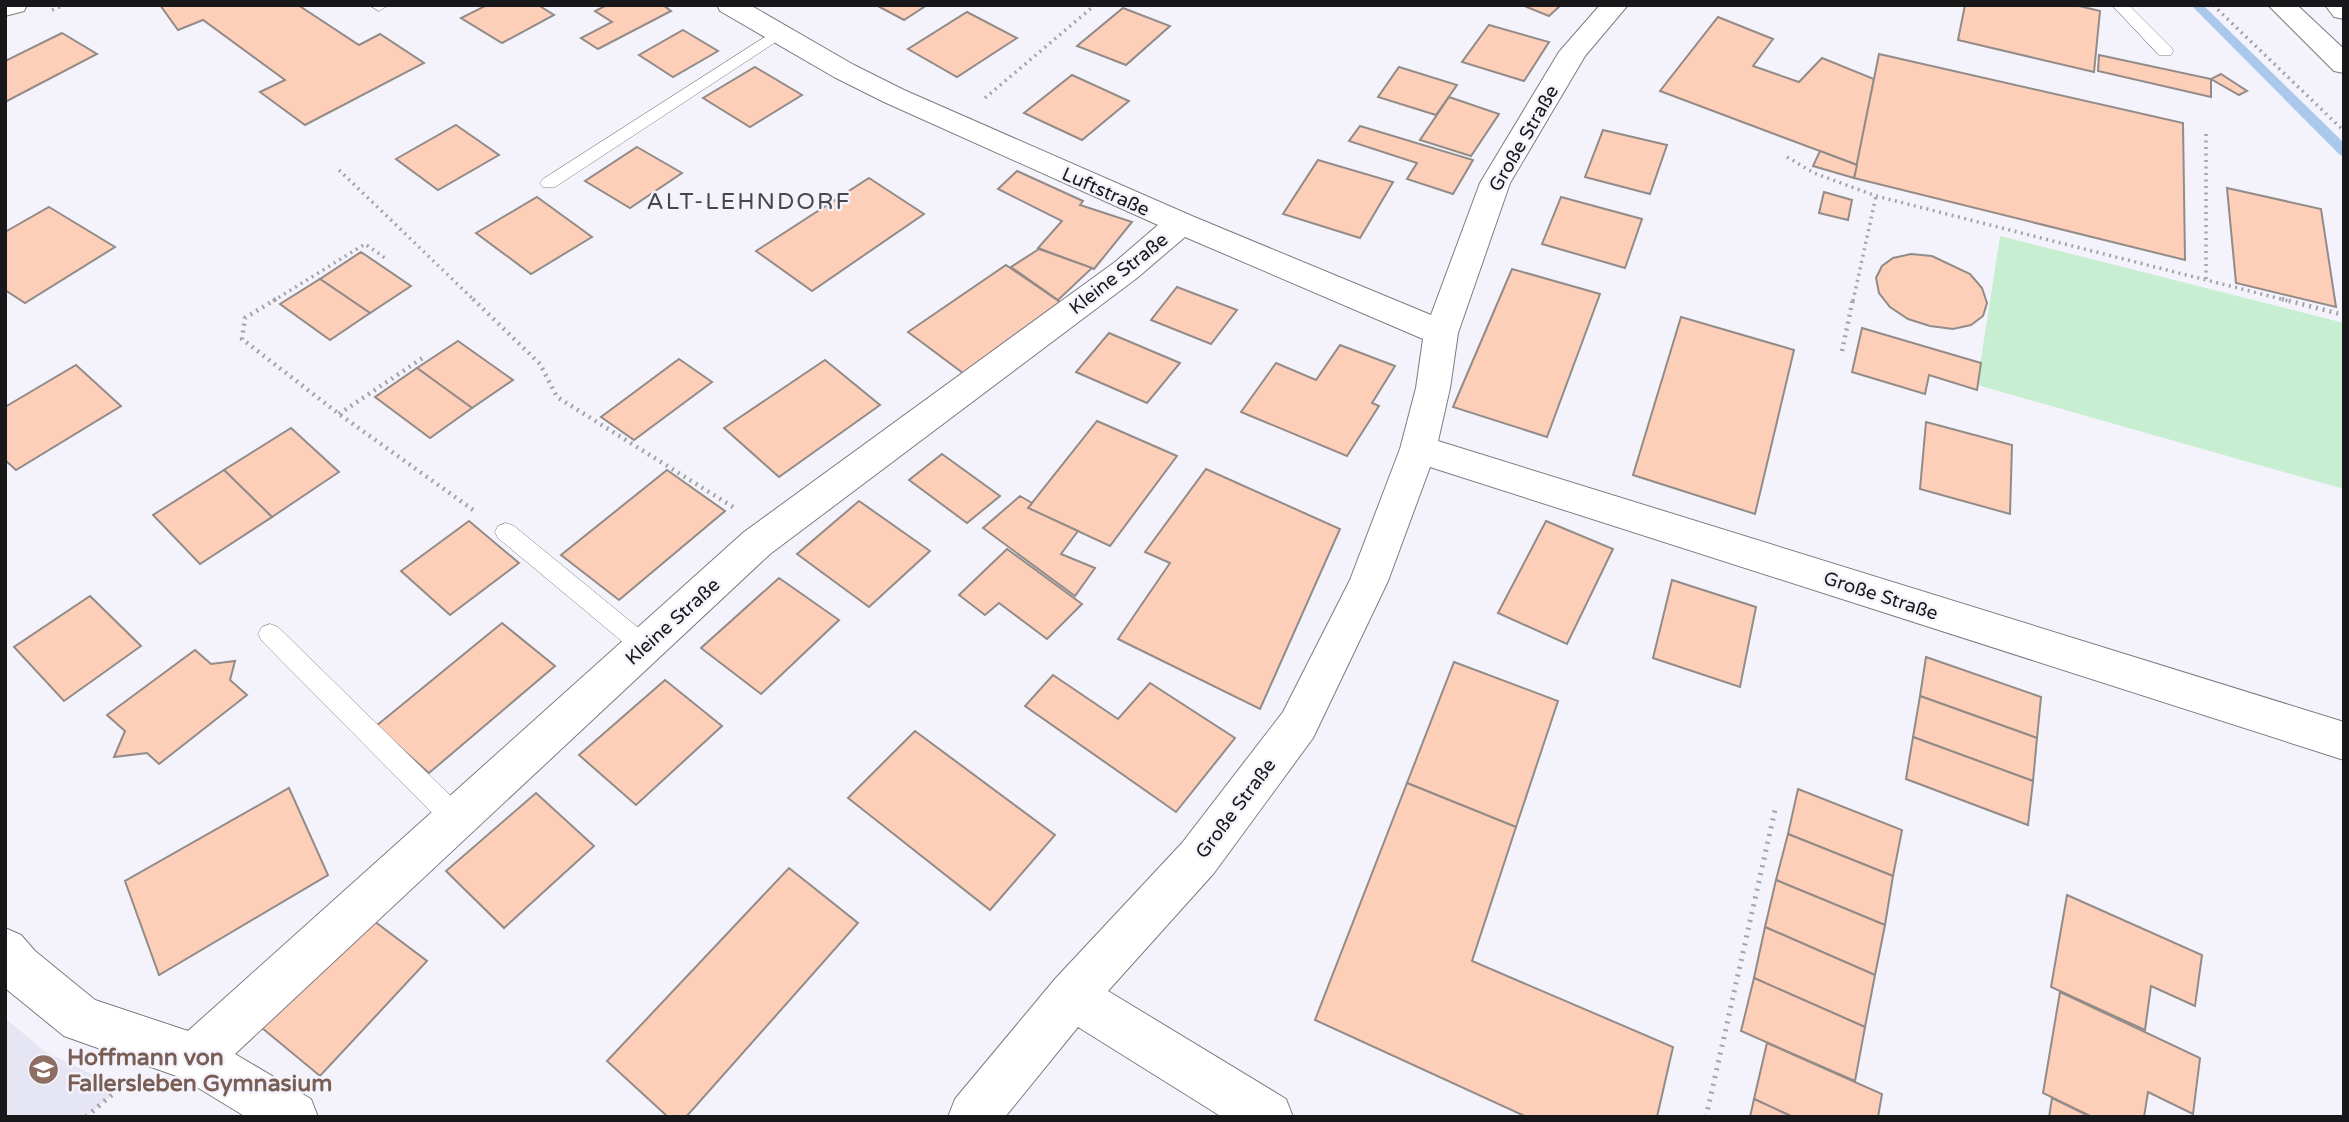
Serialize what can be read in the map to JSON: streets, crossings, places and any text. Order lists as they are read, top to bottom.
{
  "streets": {
    "main road": ["Große Straße", "Luftstraße", "Kleine Straße"]
  },
  "crossings": [
    ["Große Straße", "Luftstraße"],
    ["Luftstraße", "Kleine Straße"]
  ],
  "districts": ["ALT-LEHNDORF"],
  "places": {
    "school or university": ["Hoffmann von Fallersleben Gymnasium"]
  }
}
